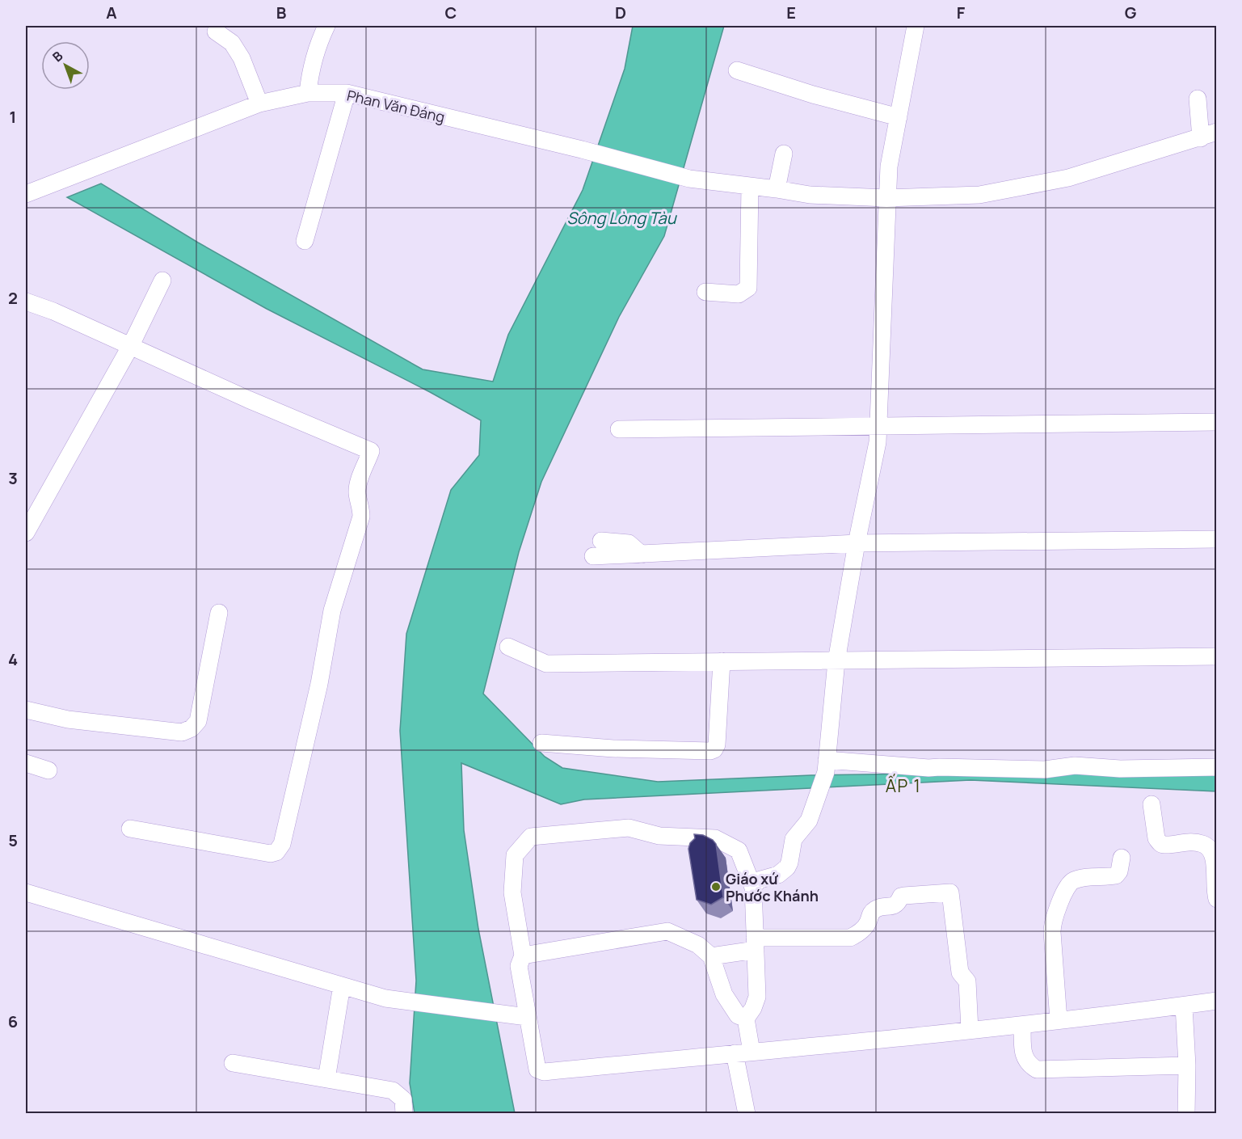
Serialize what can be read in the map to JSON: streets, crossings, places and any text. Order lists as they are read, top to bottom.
{
  "streets": {
    "street": ["Phan Văn Đáng"]
  },
  "districts": ["ẤP 1"],
  "water": ["Sông Lòng Tàu"],
  "places": ["Giáo xứ Phước Khánh"],
  "north": "top left",
  "grid": {
    "columns": [
      "A",
      "B",
      "C",
      "D",
      "E",
      "F",
      "G"
    ],
    "rows": [
      "1",
      "2",
      "3",
      "4",
      "5",
      "6"
    ]
  }
}
